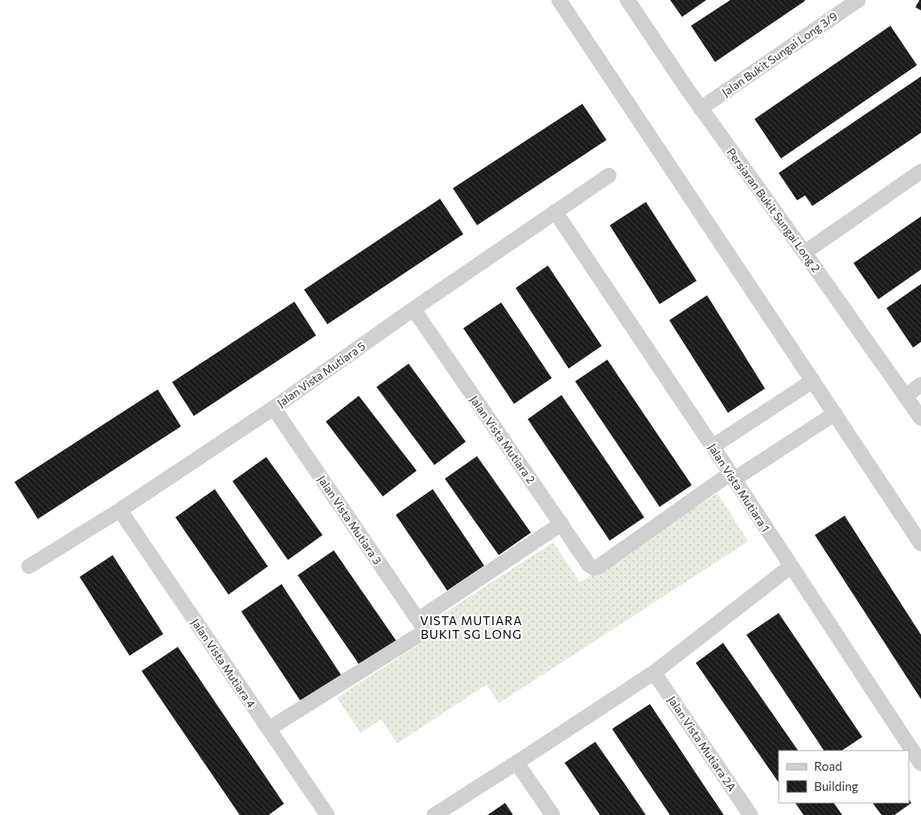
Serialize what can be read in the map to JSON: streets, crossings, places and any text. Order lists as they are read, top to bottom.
{
  "streets": {
    "street": [
      "Jalan Bukit Sungai Long 3/9",
      "Persiaran Bukit Sungai Long 2",
      "Jalan Vista Mutiara 5",
      "Jalan Vista Mutiara 2",
      "Jalan Vista Mutiara 1",
      "Jalan Vista Mutiara 3",
      "Jalan Vista Mutiara 4",
      "Jalan Vista Mutiara 2A"
    ]
  },
  "crossings": [
    ["Jalan Bukit Sungai Long 3/9", "Persiaran Bukit Sungai Long 2"],
    ["Jalan Vista Mutiara 5", "Jalan Vista Mutiara 2"],
    ["Jalan Vista Mutiara 5", "Jalan Vista Mutiara 1"],
    ["Jalan Vista Mutiara 5", "Jalan Vista Mutiara 3"],
    ["Jalan Vista Mutiara 5", "Jalan Vista Mutiara 4"],
    ["Jalan Vista Mutiara 2", "Jalan Vista Mutiara 1"]
  ],
  "districts": ["VISTA MUTIARA BUKIT SG LONG"],
  "legend": ["Road", "Building"]
}
